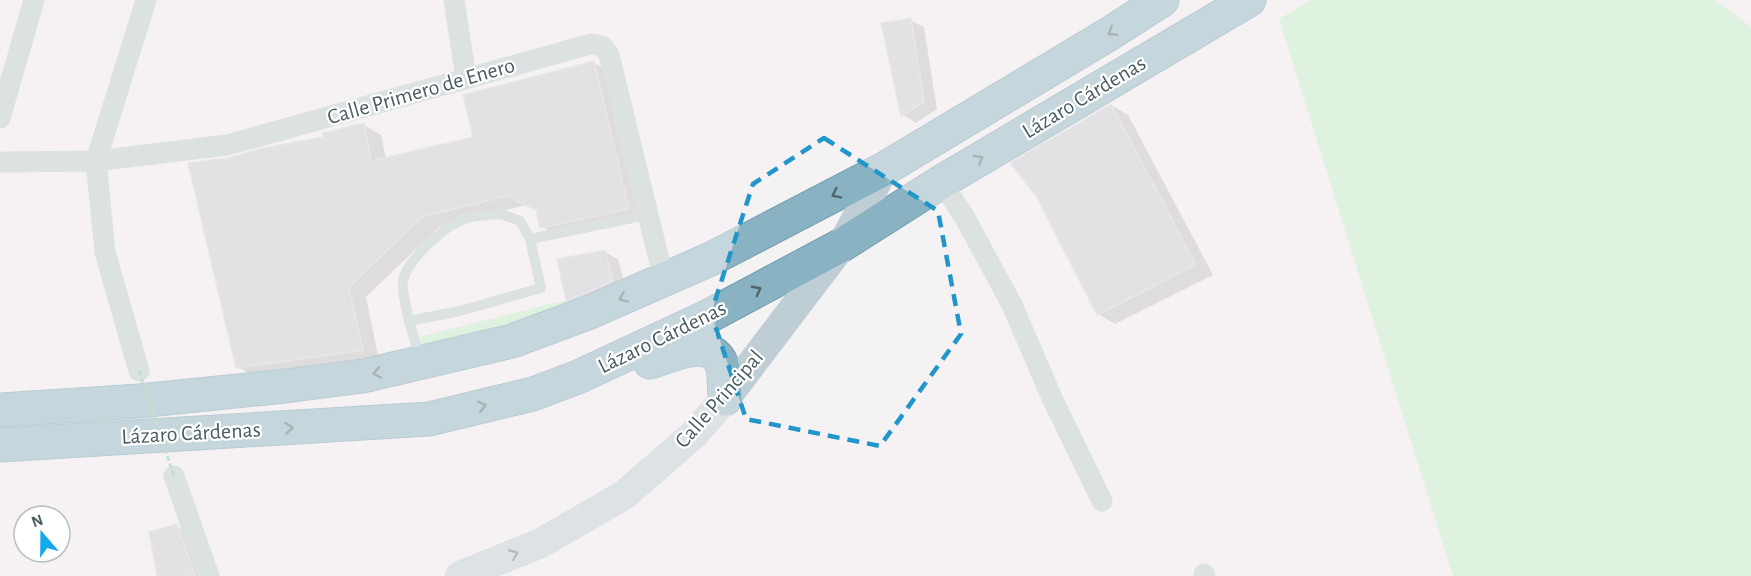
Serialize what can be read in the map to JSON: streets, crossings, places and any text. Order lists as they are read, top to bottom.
{
  "streets": {
    "highway": ["Lázaro Cárdenas"],
    "main road": ["Calle Principal"],
    "street": ["Calle Primero de Enero"]
  },
  "crossings": [
    ["Calle Primero de Enero", "Lázaro Cárdenas"],
    ["Lázaro Cárdenas", "Calle Principal"]
  ],
  "one_way": ["Calle Principal"],
  "north": "top"
}
